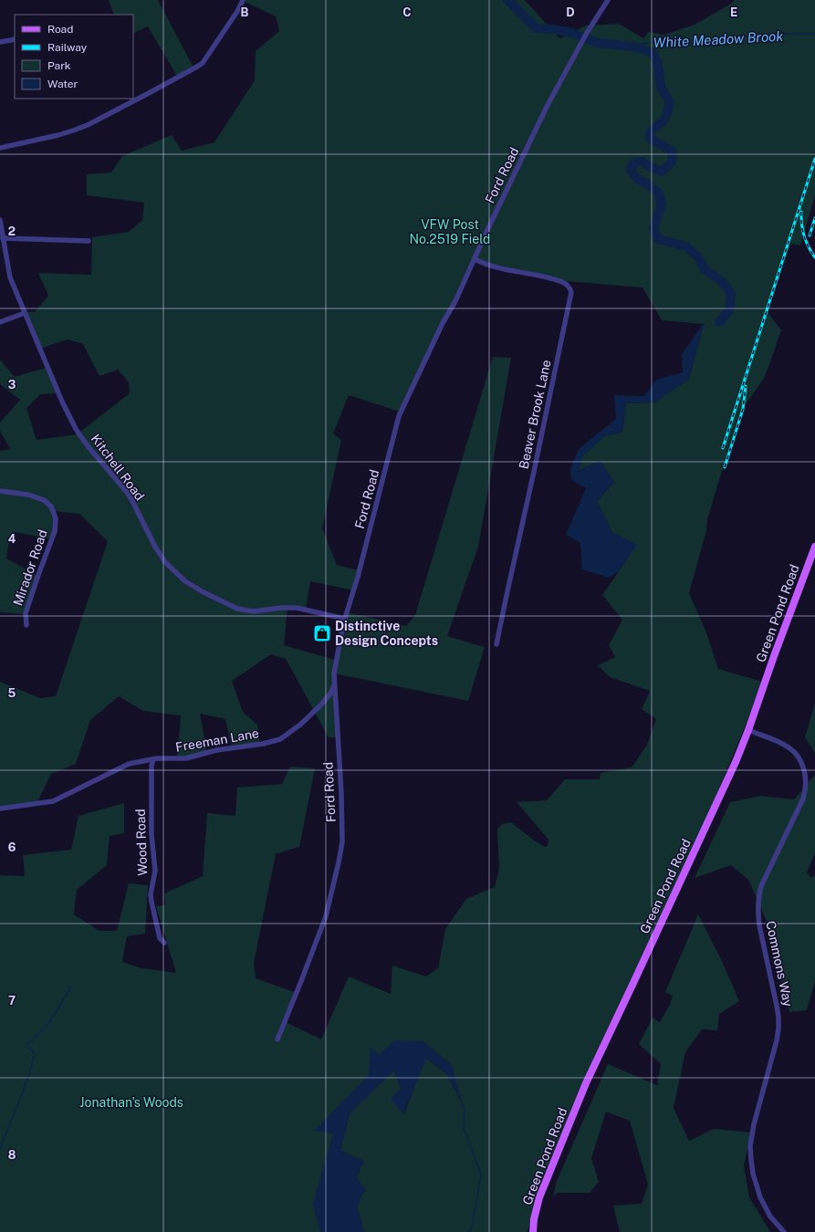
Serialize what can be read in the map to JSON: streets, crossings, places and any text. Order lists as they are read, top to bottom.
{
  "streets": {
    "main road": ["Green Pond Road"],
    "street": [
      "Ford Road",
      "Beaver Brook Lane",
      "Kitchell Road",
      "Mirador Road",
      "Freeman Lane",
      "Wood Road",
      "Commons Way"
    ]
  },
  "crossings": [
    ["Ford Road", "Beaver Brook Lane"],
    ["Ford Road", "Kitchell Road"],
    ["Ford Road", "Freeman Lane"],
    ["Green Pond Road", "Commons Way"],
    ["Freeman Lane", "Wood Road"]
  ],
  "water": ["White Meadow Brook"],
  "parks": ["VFW Post No.2519 Field", "Jonathan's Woods"],
  "places": {
    "shop": ["Distinctive Design Concepts"]
  },
  "legend": [
    "Road",
    "Railway",
    "Park",
    "Water"
  ],
  "grid": {
    "columns": [
      "B",
      "C",
      "D",
      "E"
    ],
    "rows": [
      "2",
      "3",
      "4",
      "5",
      "6",
      "7",
      "8"
    ]
  }
}
